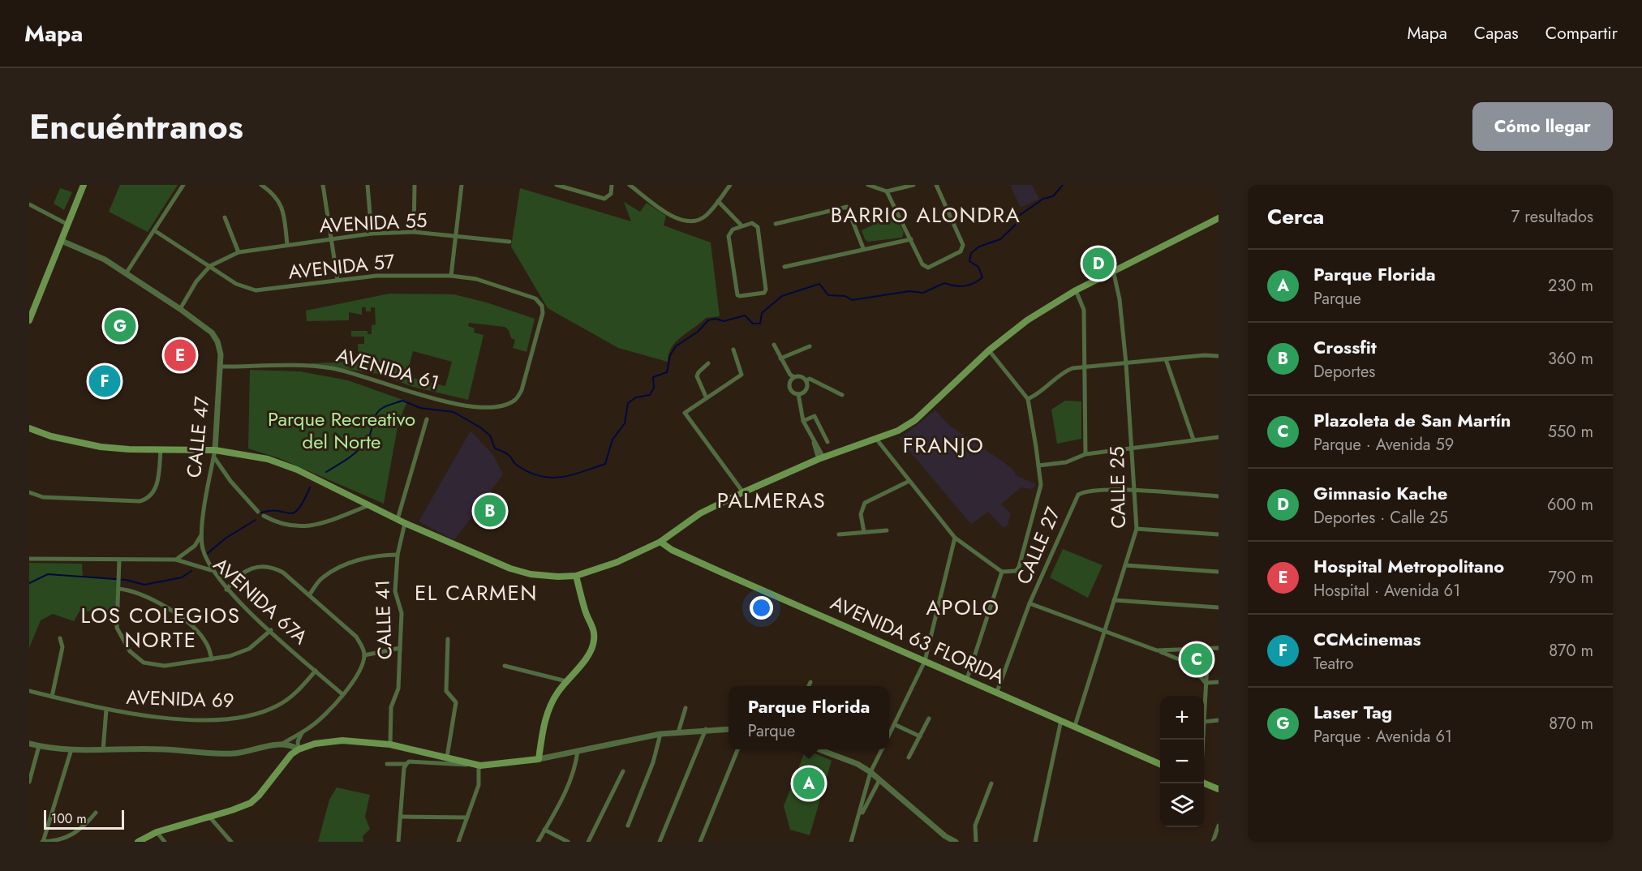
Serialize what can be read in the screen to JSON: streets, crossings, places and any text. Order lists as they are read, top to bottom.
{
  "streets": {
    "main road": ["AVENIDA 63 FLORIDA"],
    "street": [
      "AVENIDA 55",
      "AVENIDA 57",
      "AVENIDA 61",
      "CALLE 47",
      "CALLE 25",
      "CALLE 27",
      "AVENIDA 67A",
      "CALLE 41",
      "AVENIDA 69"
    ]
  },
  "crossings": [
    ["AVENIDA 55", "AVENIDA 57"],
    ["AVENIDA 57", "AVENIDA 61"],
    ["AVENIDA 61", "CALLE 47"],
    ["CALLE 47", "AVENIDA 67A"],
    ["CALLE 25", "CALLE 27"],
    ["CALLE 25", "AVENIDA 63 FLORIDA"],
    ["CALLE 27", "AVENIDA 63 FLORIDA"],
    ["AVENIDA 67A", "AVENIDA 69"]
  ],
  "districts": [
    "BARRIO ALONDRA",
    "FRANJO",
    "PALMERAS",
    "EL CARMEN",
    "APOLO",
    "LOS COLEGIOS NORTE"
  ],
  "parks": ["Parque Recreativo del Norte"],
  "scale_bar": "100 m",
  "page": {
    "header": "Mapa",
    "nav": ["Mapa", "Capas", "Compartir"],
    "title": "Encuéntranos",
    "buttons": "Cómo llegar",
    "heading": ["Cerca", "7 resultados"],
    "pins": [
      "D",
      "G",
      "E",
      "F",
      "B",
      "C",
      "A"
    ],
    "list": [
      {
        "mark": "A",
        "name": "Parque Florida",
        "note": "Parque",
        "value": "230 m"
      },
      {
        "mark": "B",
        "name": "Crossfit",
        "note": "Deportes",
        "value": "360 m"
      },
      {
        "mark": "C",
        "name": "Plazoleta de San Martín",
        "note": "Parque · Avenida 59",
        "value": "550 m"
      },
      {
        "mark": "D",
        "name": "Gimnasio Kache",
        "note": "Deportes · Calle 25",
        "value": "600 m"
      },
      {
        "mark": "E",
        "name": "Hospital Metropolitano",
        "note": "Hospital · Avenida 61",
        "value": "790 m"
      },
      {
        "mark": "F",
        "name": "CCMcinemas",
        "note": "Teatro",
        "value": "870 m"
      },
      {
        "mark": "G",
        "name": "Laser Tag",
        "note": "Parque · Avenida 61",
        "value": "870 m"
      }
    ],
    "popup": ["Parque Florida", "Parque"],
    "map_buttons": ["+", "−"],
    "scale": "100 m"
  }
}
